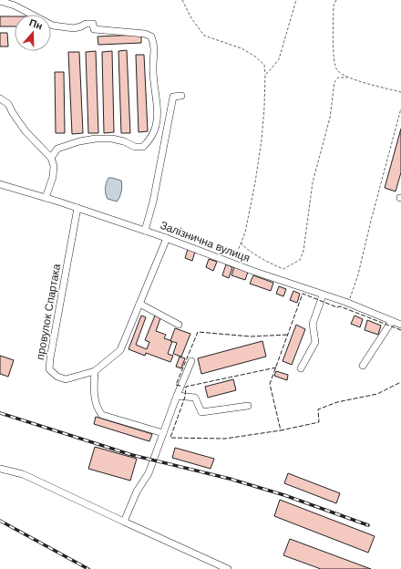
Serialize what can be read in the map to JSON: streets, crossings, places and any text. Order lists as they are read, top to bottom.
{
  "streets": {
    "street": ["Залізнична вулиця", "провулок Спартака"]
  },
  "crossings": [
    ["Залізнична вулиця", "провулок Спартака"]
  ],
  "north": "top"
}
